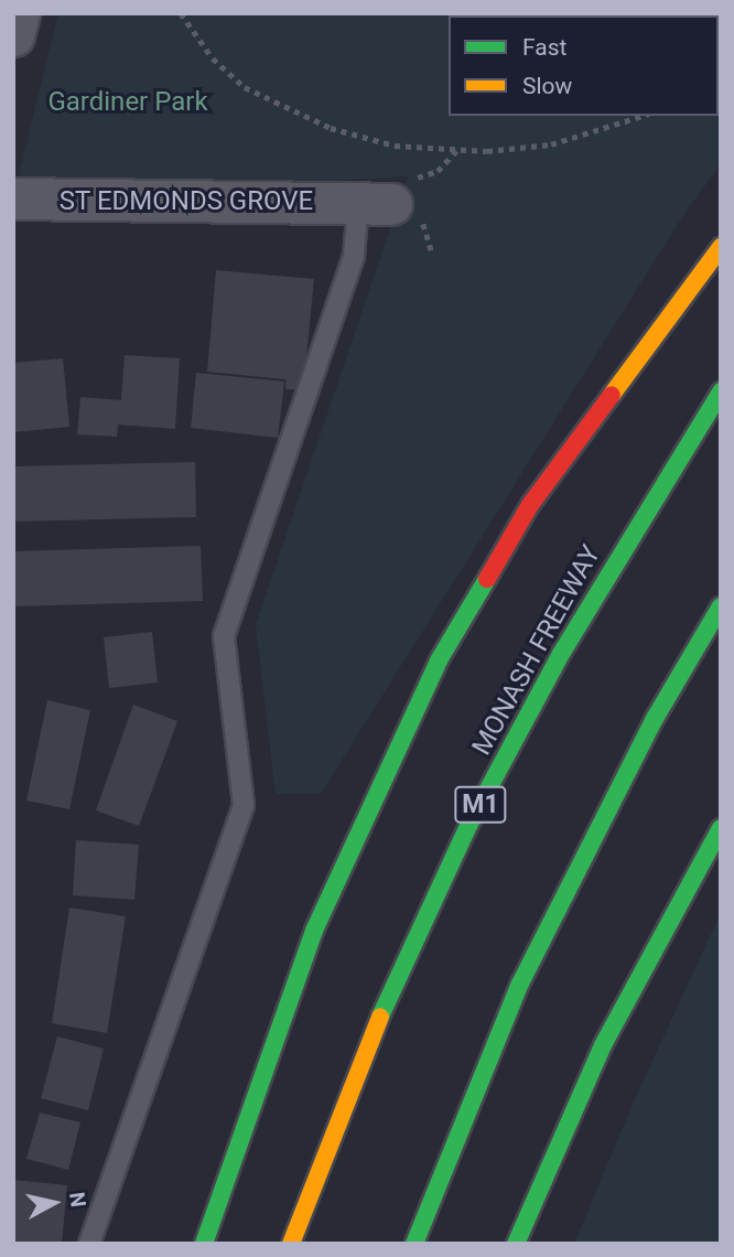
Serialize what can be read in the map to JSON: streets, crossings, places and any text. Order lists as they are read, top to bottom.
{
  "streets": {
    "highway": ["MONASH FREEWAY", "M1"],
    "street": ["ST EDMONDS GROVE"]
  },
  "parks": ["Gardiner Park"],
  "legend": ["Fast", "Slow"],
  "north": "right"
}
